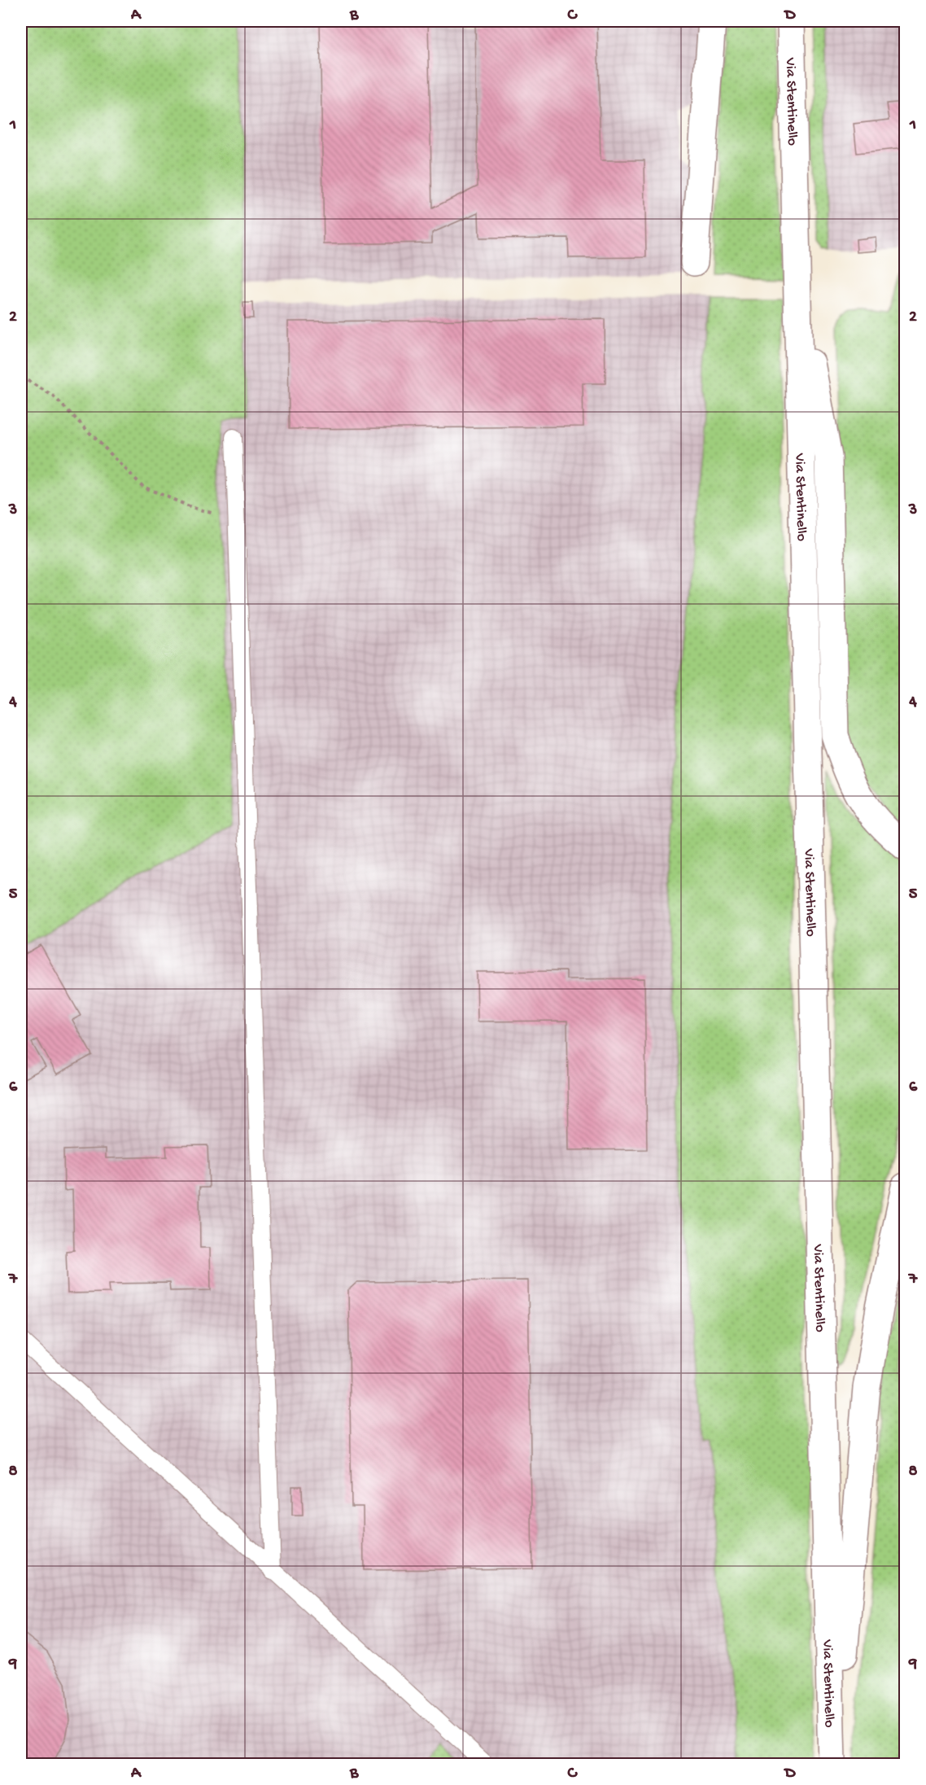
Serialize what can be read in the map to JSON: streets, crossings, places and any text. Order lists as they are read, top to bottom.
{
  "streets": {
    "street": ["Via Stentinello"]
  },
  "grid": {
    "columns": [
      "A",
      "B",
      "C",
      "D"
    ],
    "rows": [
      "1",
      "2",
      "3",
      "4",
      "5",
      "6",
      "7",
      "8",
      "9"
    ]
  }
}
